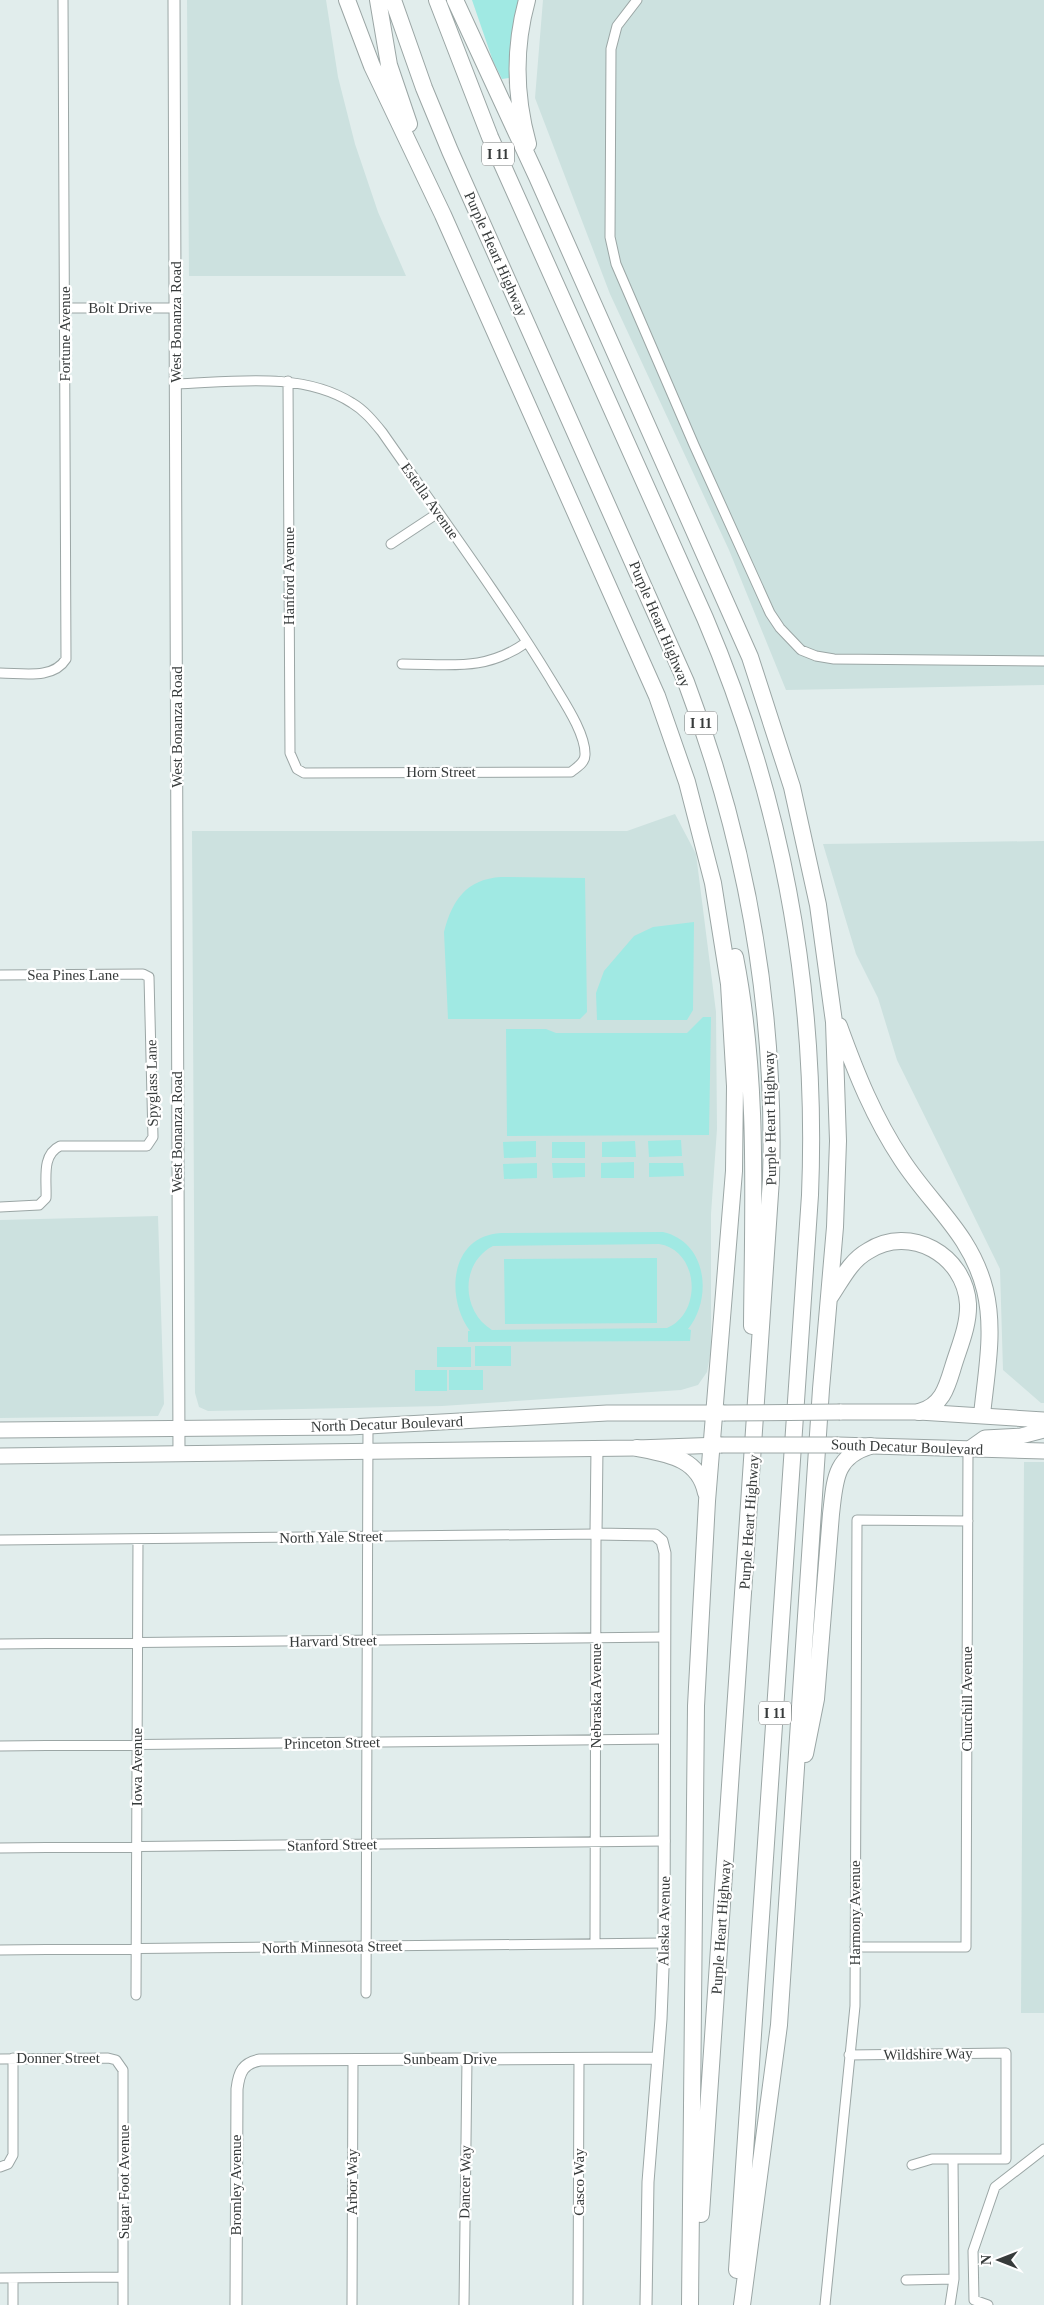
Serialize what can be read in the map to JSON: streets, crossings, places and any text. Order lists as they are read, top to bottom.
{
  "streets": {
    "highway": ["I 11", "Purple Heart Highway"],
    "main road": ["North Decatur Boulevard", "South Decatur Boulevard"],
    "street": [
      "Bolt Drive",
      "West Bonanza Road",
      "Fortune Avenue",
      "Estella Avenue",
      "Hanford Avenue",
      "Horn Street",
      "Sea Pines Lane",
      "Spyglass Lane",
      "North Yale Street",
      "Harvard Street",
      "Nebraska Avenue",
      "Churchill Avenue",
      "Princeton Street",
      "Iowa Avenue",
      "Stanford Street",
      "Harmony Avenue",
      "Alaska Avenue",
      "North Minnesota Street",
      "Wildshire Way",
      "Donner Street",
      "Sunbeam Drive",
      "Sugar Foot Avenue",
      "Arbor Way",
      "Dancer Way",
      "Casco Way",
      "Bromley Avenue"
    ]
  },
  "crossings": [
    ["Bolt Drive", "West Bonanza Road"],
    ["Bolt Drive", "Fortune Avenue"],
    ["West Bonanza Road", "Estella Avenue"],
    ["West Bonanza Road", "North Decatur Boulevard"],
    ["Estella Avenue", "Hanford Avenue"],
    ["Estella Avenue", "Horn Street"],
    ["Hanford Avenue", "Horn Street"],
    ["Sea Pines Lane", "Spyglass Lane"],
    ["North Decatur Boulevard", "South Decatur Boulevard"],
    ["North Decatur Boulevard", "Nebraska Avenue"],
    ["South Decatur Boulevard", "Churchill Avenue"],
    ["North Yale Street", "Nebraska Avenue"],
    ["North Yale Street", "Iowa Avenue"],
    ["North Yale Street", "Alaska Avenue"],
    ["Harvard Street", "Nebraska Avenue"],
    ["Harvard Street", "Iowa Avenue"],
    ["Harvard Street", "Alaska Avenue"],
    ["Nebraska Avenue", "Princeton Street"],
    ["Nebraska Avenue", "Stanford Street"],
    ["Nebraska Avenue", "North Minnesota Street"],
    ["Churchill Avenue", "Harmony Avenue"],
    ["Princeton Street", "Iowa Avenue"],
    ["Princeton Street", "Alaska Avenue"],
    ["Iowa Avenue", "Stanford Street"],
    ["Iowa Avenue", "North Minnesota Street"],
    ["Stanford Street", "Alaska Avenue"],
    ["Harmony Avenue", "Wildshire Way"],
    ["Alaska Avenue", "North Minnesota Street"],
    ["Alaska Avenue", "Sunbeam Drive"],
    ["Donner Street", "Sugar Foot Avenue"],
    ["Sunbeam Drive", "Arbor Way"],
    ["Sunbeam Drive", "Dancer Way"],
    ["Sunbeam Drive", "Casco Way"],
    ["Sunbeam Drive", "Bromley Avenue"]
  ],
  "north": "left"
}
